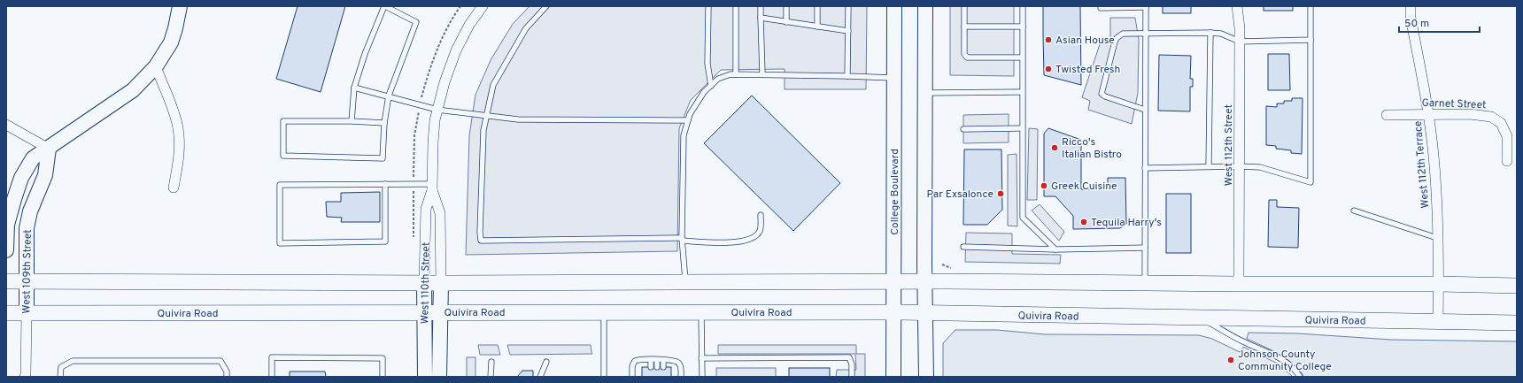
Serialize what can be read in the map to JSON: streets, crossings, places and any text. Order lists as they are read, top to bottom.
{
  "streets": {
    "main road": [
      "College Boulevard",
      "West 109th Street",
      "West 110th Street",
      "Quivira Road"
    ],
    "street": ["Garnet Street", "West 112th Street", "West 112th Terrace"]
  },
  "crossings": [
    ["Garnet Street", "West 112th Terrace"],
    ["West 112th Terrace", "Quivira Road"],
    ["College Boulevard", "Quivira Road"],
    ["West 109th Street", "Quivira Road"],
    ["West 110th Street", "Quivira Road"]
  ],
  "places": [
    "Asian House",
    "Twisted Fresh",
    "Ricco's Italian Bistro",
    "Greek Cuisine",
    "Par Exsalonce",
    "Tequila Harry's",
    "Johnson County Community College"
  ],
  "scale_bar": "50 m"
}
